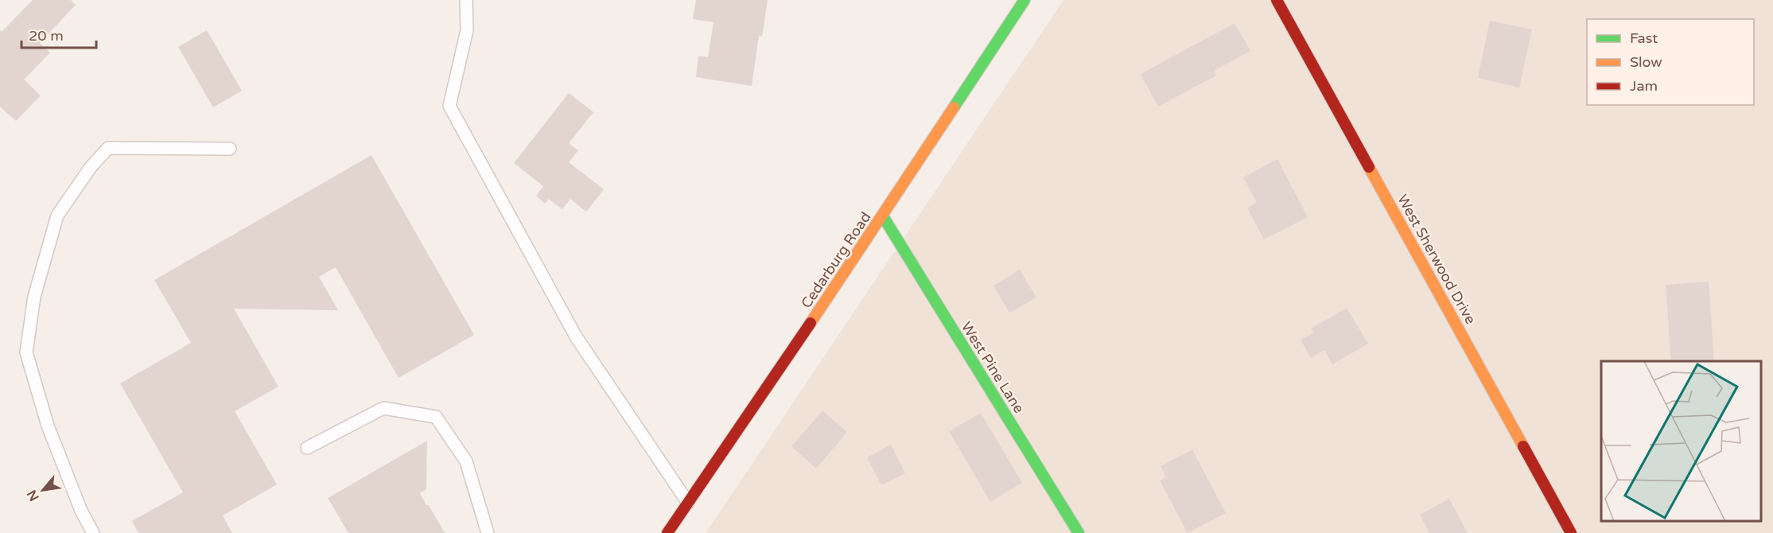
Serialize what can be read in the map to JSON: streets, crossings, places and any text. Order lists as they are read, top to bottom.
{
  "streets": {
    "street": ["West Sherwood Drive", "Cedarburg Road", "West Pine Lane"]
  },
  "crossings": [
    ["Cedarburg Road", "West Pine Lane"]
  ],
  "legend": ["Fast", "Slow", "Jam"],
  "scale_bar": "20 m",
  "north": "bottom left"
}
